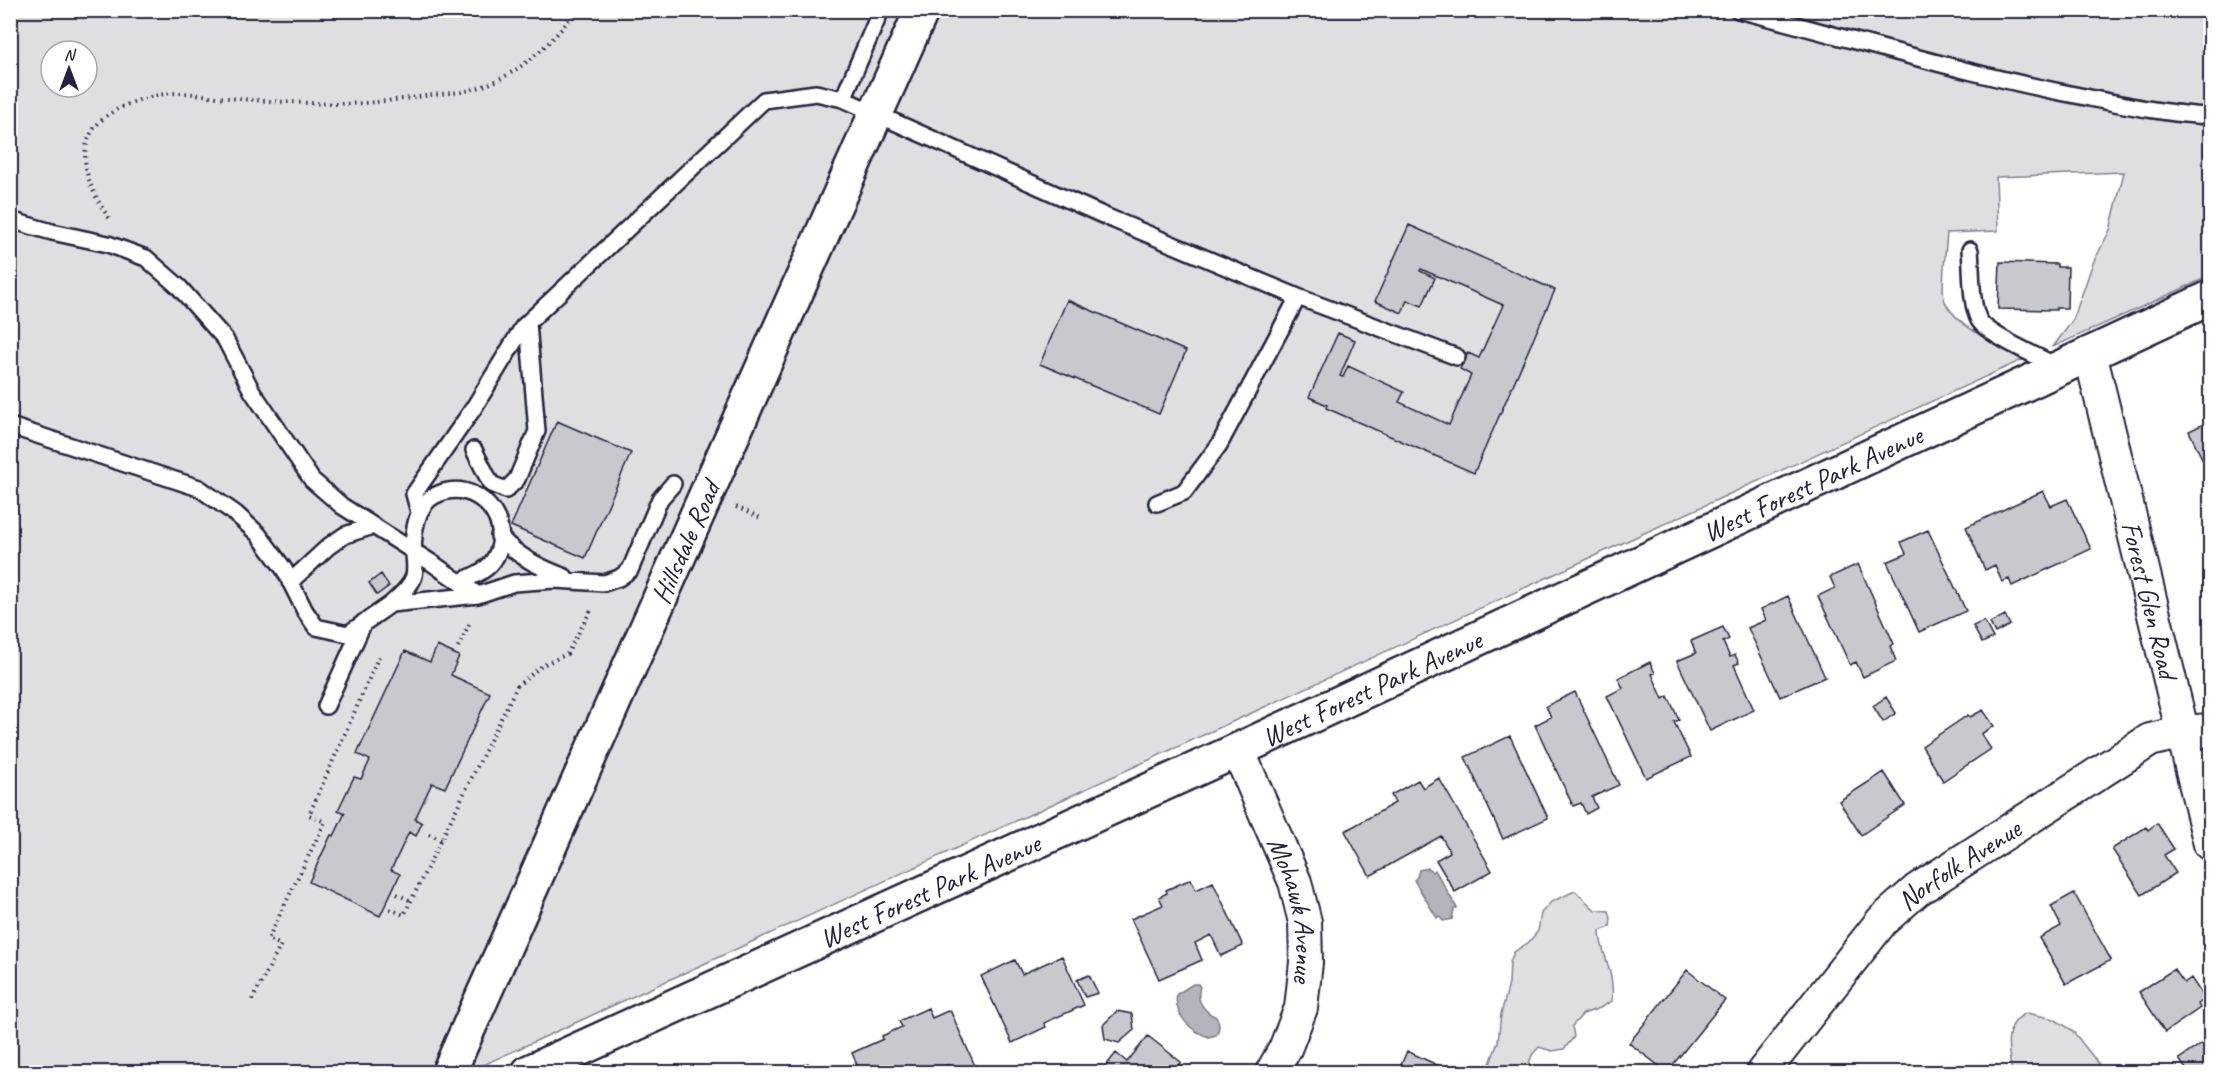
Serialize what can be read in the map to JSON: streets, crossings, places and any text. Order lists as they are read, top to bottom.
{
  "streets": {
    "main road": ["West Forest Park Avenue", "Hillsdale Road"],
    "street": ["Forest Glen Road", "Norfolk Avenue", "Mohawk Avenue"]
  },
  "crossings": [
    ["West Forest Park Avenue", "Forest Glen Road"],
    ["West Forest Park Avenue", "Mohawk Avenue"],
    ["Forest Glen Road", "Norfolk Avenue"]
  ],
  "north": "top"
}
